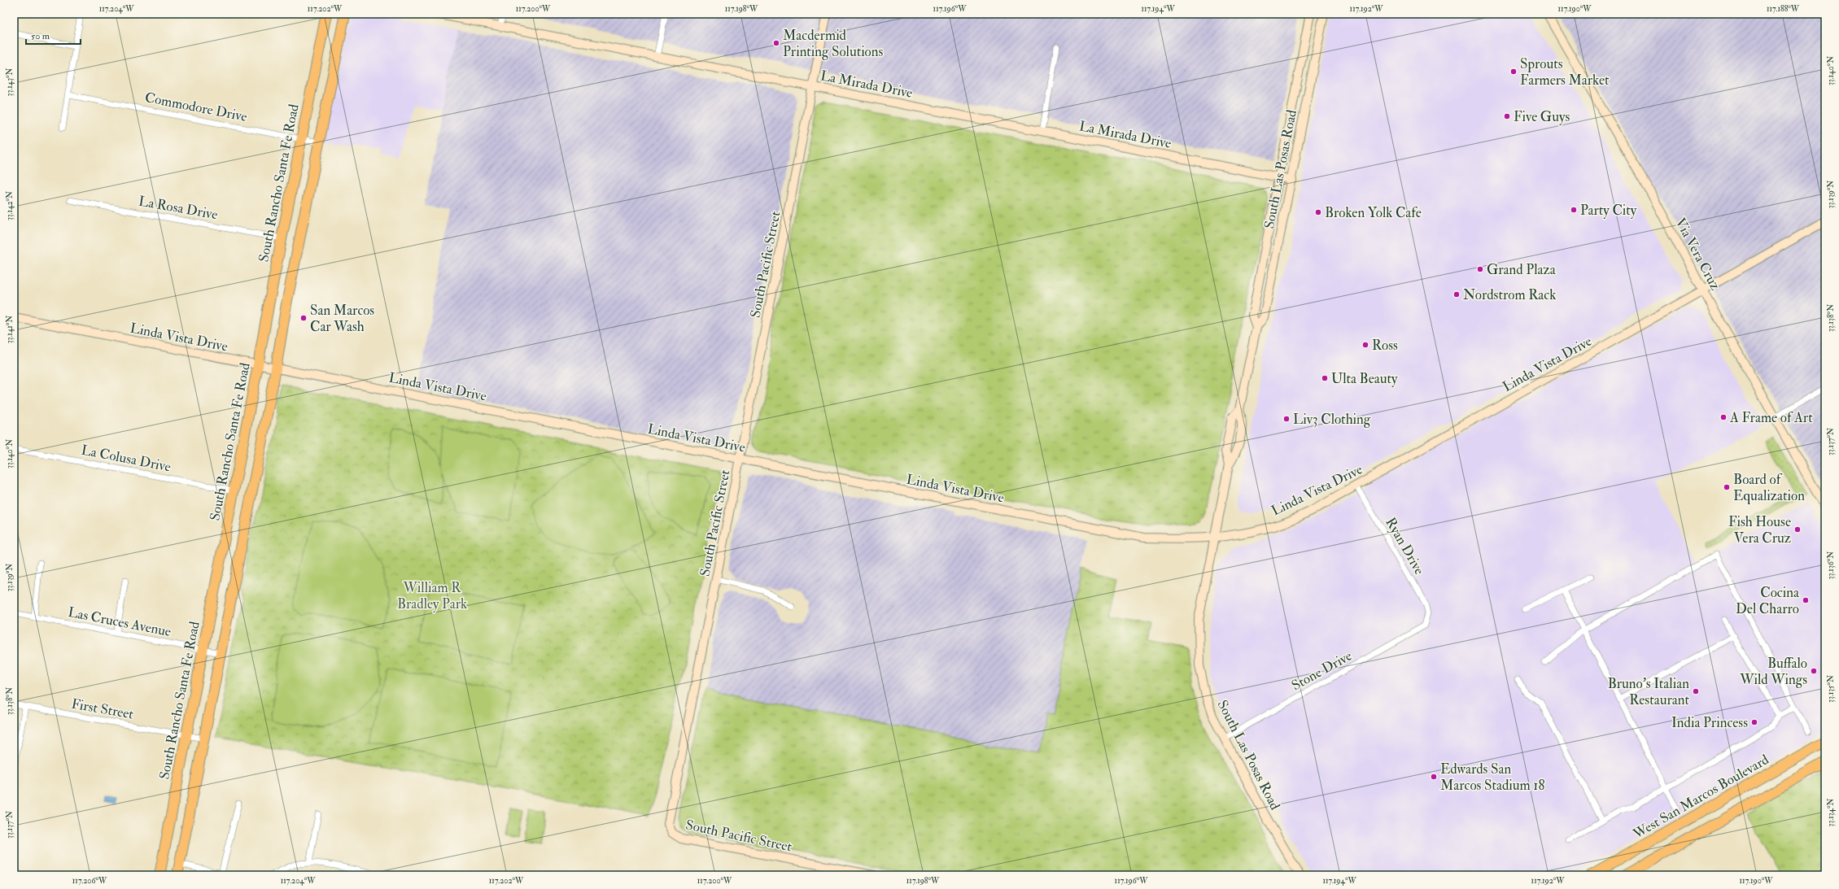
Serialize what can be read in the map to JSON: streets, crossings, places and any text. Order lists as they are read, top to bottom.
{
  "streets": {
    "main road": [
      "La Mirada Drive",
      "South Las Posas Road",
      "South Rancho Santa Fe Road",
      "Via Vera Cruz",
      "South Pacific Street",
      "Linda Vista Drive",
      "West San Marcos Boulevard"
    ],
    "street": [
      "Commodore Drive",
      "La Rosa Drive",
      "La Colusa Drive",
      "Ryan Drive",
      "Las Cruces Avenue",
      "Stone Drive",
      "First Street"
    ]
  },
  "crossings": [
    ["La Mirada Drive", "South Las Posas Road"],
    ["La Mirada Drive", "South Pacific Street"],
    ["Commodore Drive", "South Rancho Santa Fe Road"],
    ["South Las Posas Road", "Linda Vista Drive"],
    ["South Las Posas Road", "Stone Drive"],
    ["South Rancho Santa Fe Road", "La Rosa Drive"],
    ["South Rancho Santa Fe Road", "Linda Vista Drive"],
    ["South Rancho Santa Fe Road", "La Colusa Drive"],
    ["South Rancho Santa Fe Road", "Las Cruces Avenue"],
    ["South Rancho Santa Fe Road", "First Street"],
    ["Via Vera Cruz", "Linda Vista Drive"],
    ["South Pacific Street", "Linda Vista Drive"],
    ["Linda Vista Drive", "Ryan Drive"],
    ["Ryan Drive", "Stone Drive"]
  ],
  "parks": ["William R Bradley Park"],
  "places": [
    "Macdermid Printing Solutions",
    "Sprouts Farmers Market",
    "Five Guys",
    "Party City",
    "Broken Yolk Cafe",
    "Grand Plaza",
    "Nordstrom Rack",
    "San Marcos Car Wash",
    "Ross",
    "Ulta Beauty",
    "A Frame of Art",
    "Liv3 Clothing",
    "Board of Equalization",
    "Fish House Vera Cruz",
    "Cocina Del Charro",
    "Buffalo Wild Wings",
    "Bruno's Italian Restaurant",
    "India Princess",
    "Edwards San Marcos Stadium 18"
  ],
  "scale_bar": "50 m",
  "coordinates": [
    "117.204°W",
    "117.202°W",
    "117.200°W",
    "117.198°W",
    "117.196°W",
    "117.194°W",
    "117.192°W",
    "117.190°W",
    "117.188°W",
    "33.140°N",
    "33.143°N",
    "33.139°N",
    "33.142°N",
    "33.138°N",
    "33.141°N",
    "33.137°N",
    "33.136°N",
    "33.135°N",
    "33.134°N",
    "117.206°W"
  ]
}
